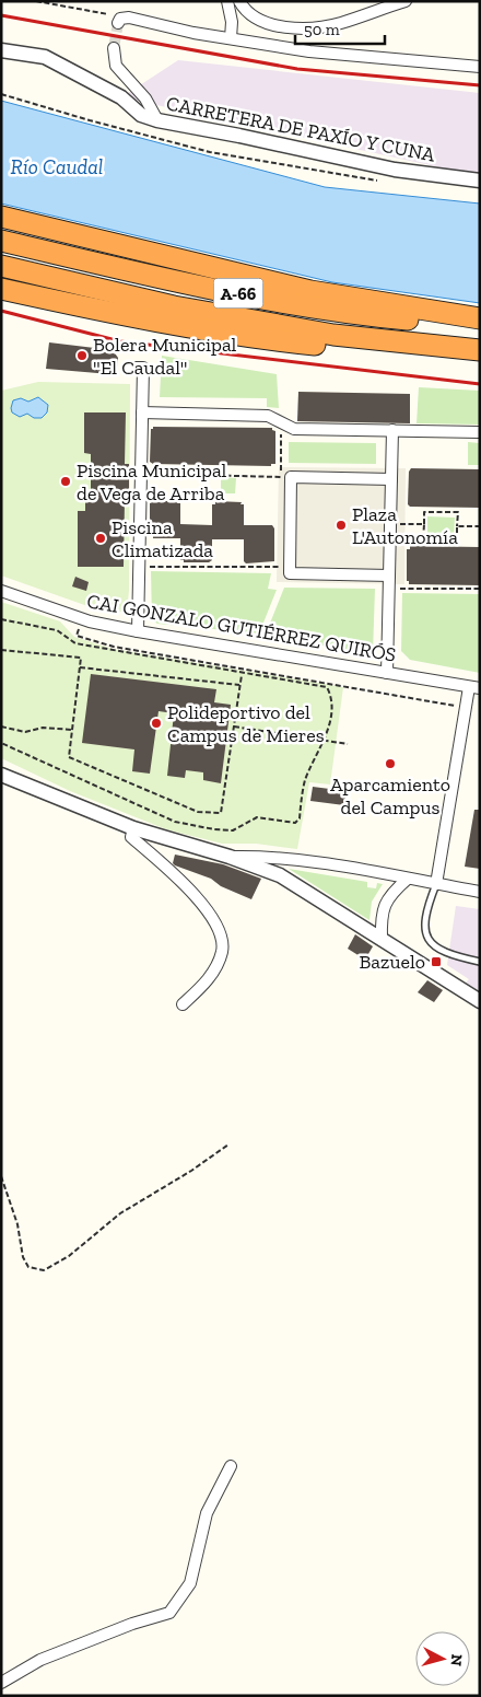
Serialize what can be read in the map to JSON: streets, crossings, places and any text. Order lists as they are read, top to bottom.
{
  "streets": {
    "highway": ["A-66"],
    "street": ["CARRETERA DE PAXÍO Y CUNA", "CAI GONZALO GUTIÉRREZ QUIRÓS"]
  },
  "water": ["Río Caudal"],
  "places": {
    "other": [
      "Bolera Municipal \"El Caudal\"",
      "Piscina Municipal de Vega de Arriba",
      "Plaza L'Autonomía",
      "Piscina Climatizada",
      "Polideportivo del Campus de Mieres",
      "Aparcamiento del Campus"
    ],
    "transit": ["Bazuelo"]
  },
  "scale_bar": "50 m",
  "north": "right"
}
